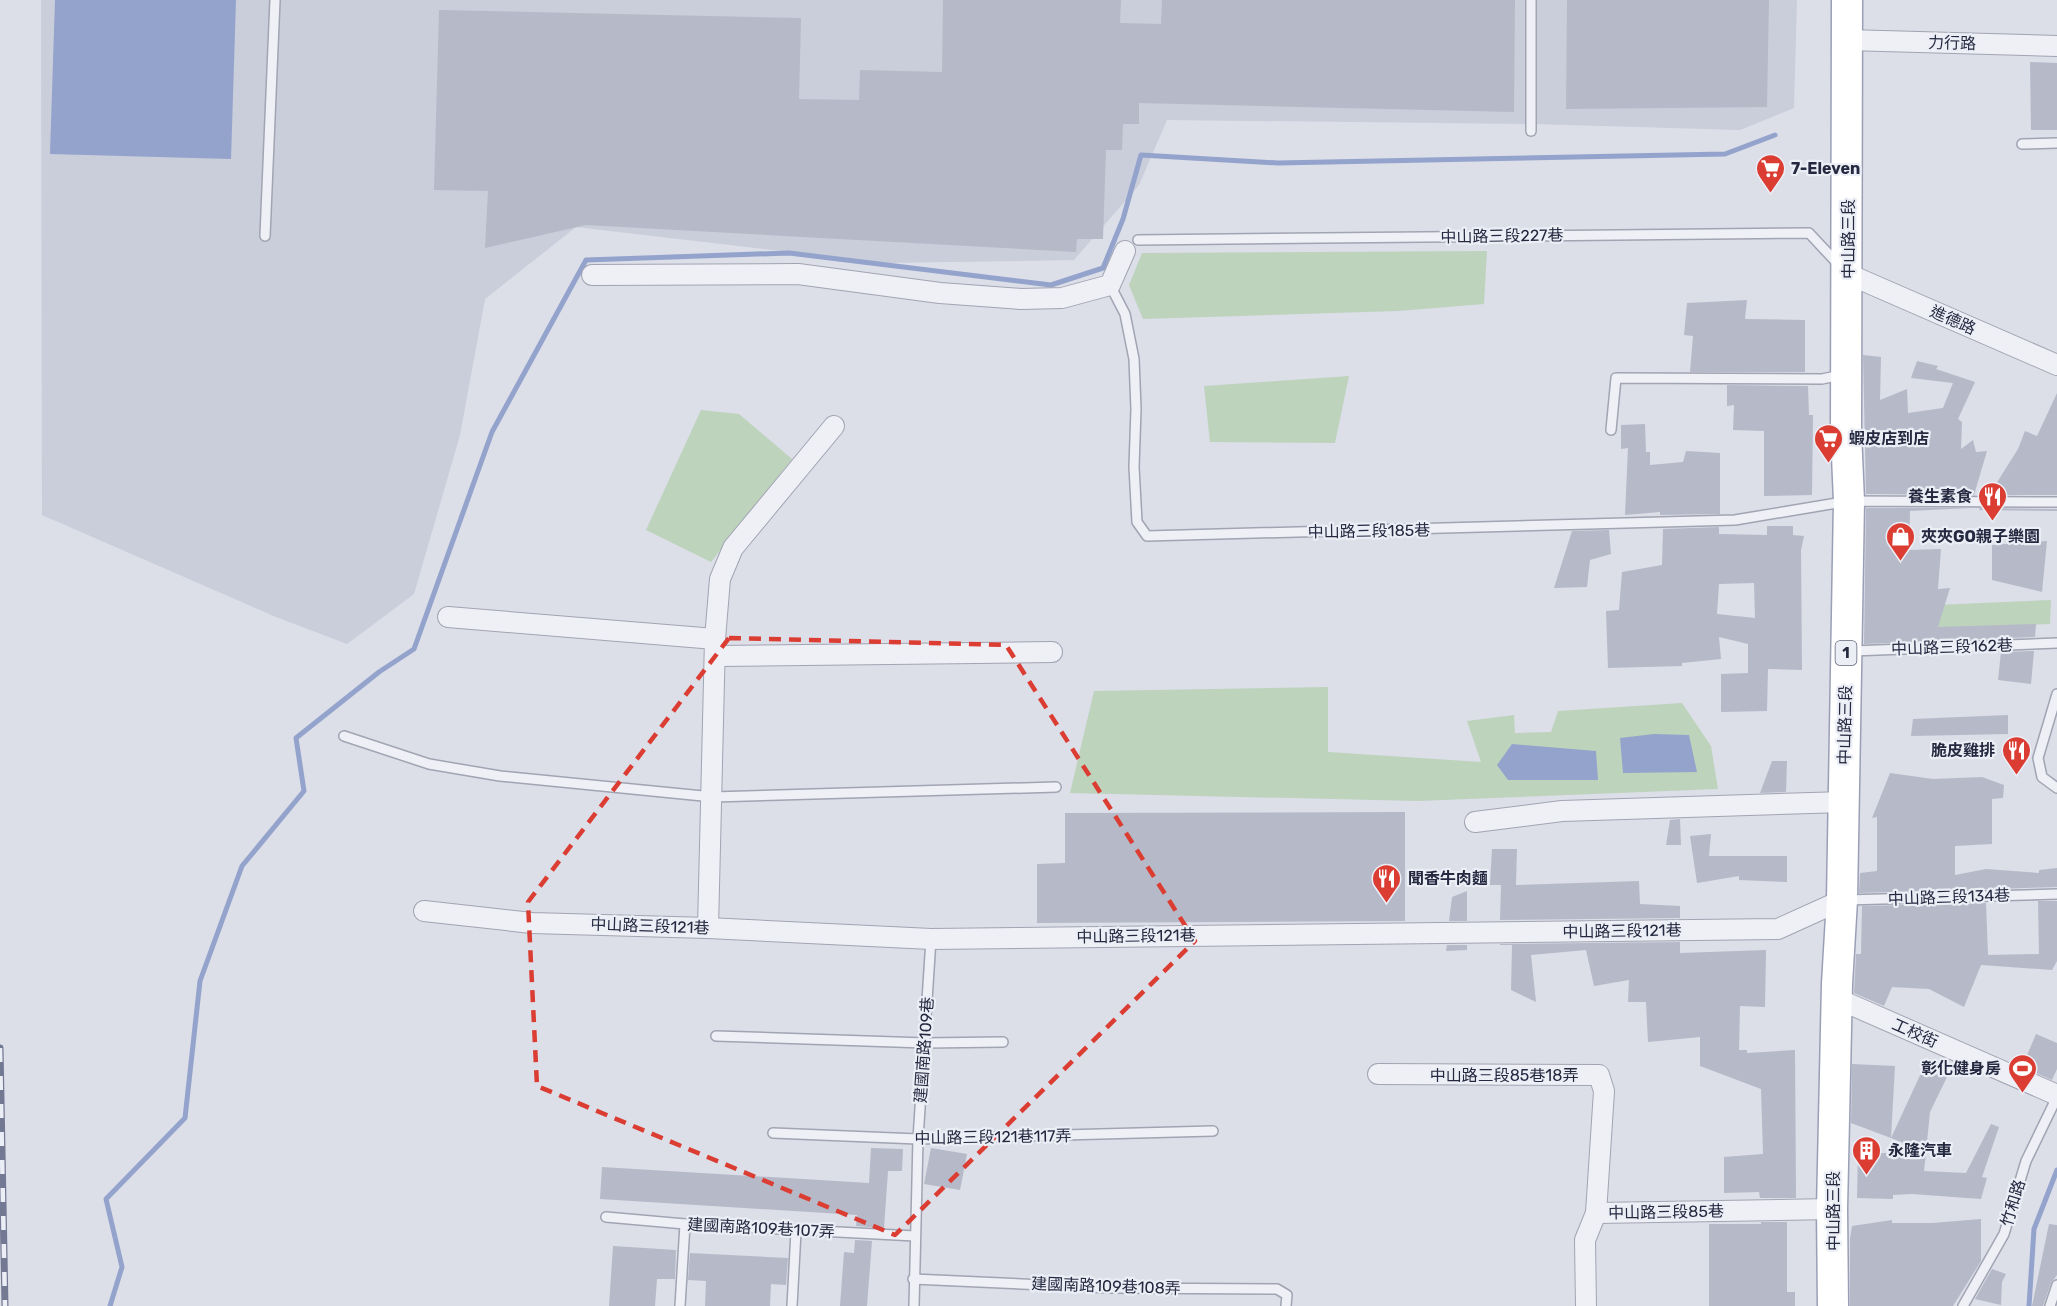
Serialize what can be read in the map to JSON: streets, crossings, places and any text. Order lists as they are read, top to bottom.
{
  "streets": {
    "main road": ["中山路三段", "1"],
    "street": [
      "力行路",
      "進德路",
      "中山路三段121巷",
      "工校街",
      "中山路三段85巷18弄",
      "中山路三段85巷"
    ],
    "lane": [
      "中山路三段227巷",
      "中山路三段185巷",
      "中山路三段162巷",
      "中山路三段134巷",
      "建國南路109巷",
      "中山路三段121巷117弄",
      "竹和路",
      "建國南路109巷107弄",
      "建國南路109巷108弄"
    ]
  },
  "crossings": [
    ["力行路", "中山路三段"],
    ["中山路三段227巷", "中山路三段"],
    ["中山路三段227巷", "進德路"],
    ["中山路三段", "進德路"],
    ["中山路三段", "中山路三段185巷"],
    ["中山路三段", "中山路三段162巷"],
    ["中山路三段", "中山路三段134巷"],
    ["中山路三段", "中山路三段121巷"],
    ["中山路三段", "工校街"],
    ["中山路三段", "中山路三段85巷"],
    ["中山路三段134巷", "中山路三段121巷"],
    ["中山路三段121巷", "建國南路109巷"],
    ["工校街", "竹和路"],
    ["建國南路109巷", "中山路三段121巷117弄"],
    ["建國南路109巷", "建國南路109巷107弄"],
    ["建國南路109巷", "建國南路109巷108弄"],
    ["中山路三段85巷18弄", "中山路三段85巷"]
  ],
  "places": {
    "supermarket": ["7-Eleven", "蝦皮店到店"],
    "restaurant": ["養生素食", "脆皮雞排", "聞香牛肉麵"],
    "shop": ["夾夾GO親子樂園"],
    "sports": ["彰化健身房"],
    "building": ["永隆汽車"]
  }
}
